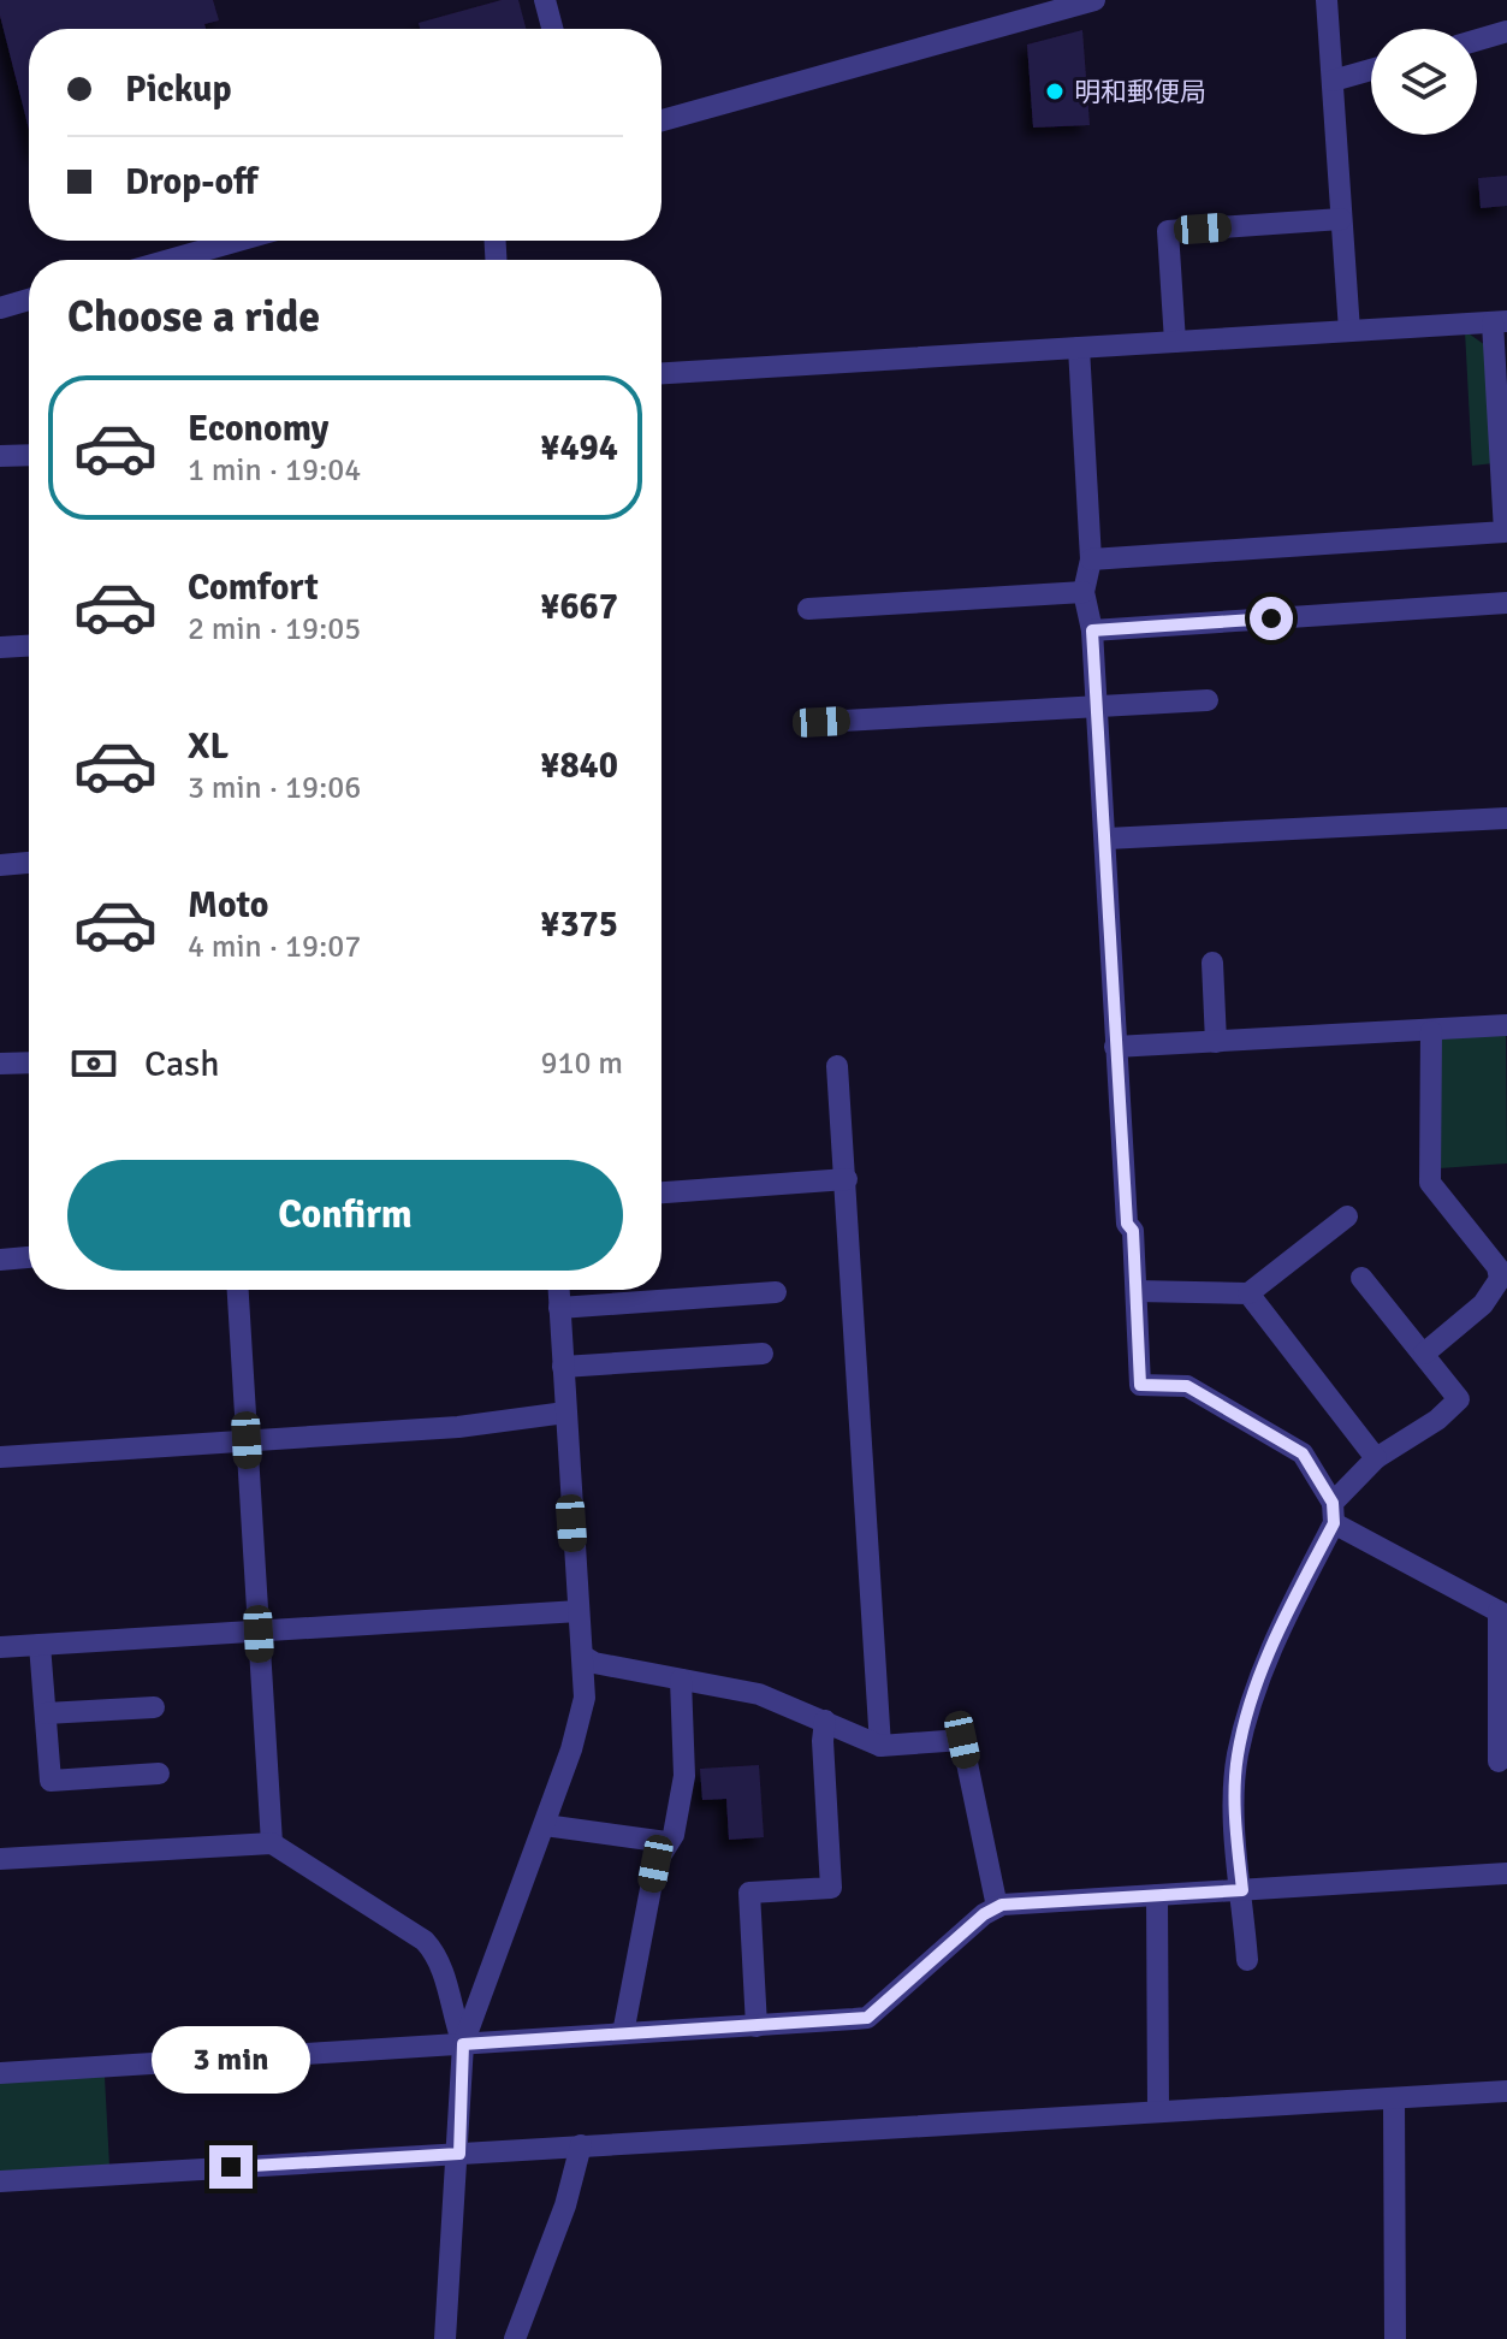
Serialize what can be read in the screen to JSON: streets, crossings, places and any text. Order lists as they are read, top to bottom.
{
  "places": ["明和郵便局"],
  "page": {
    "banner": ["Pickup", "Drop-off"],
    "heading": "Choose a ride",
    "list": [
      {
        "name": "Economy",
        "note": "1 min · 19:04",
        "value": "¥494"
      },
      {
        "name": "Comfort",
        "note": "2 min · 19:05",
        "value": "¥667"
      },
      {
        "name": "XL",
        "note": "3 min · 19:06",
        "value": "¥840"
      },
      {
        "name": "Moto",
        "note": "4 min · 19:07",
        "value": "¥375"
      }
    ],
    "pay": ["Cash", "910 m"],
    "buttons": "Confirm",
    "bubble": "3 min"
  }
}
